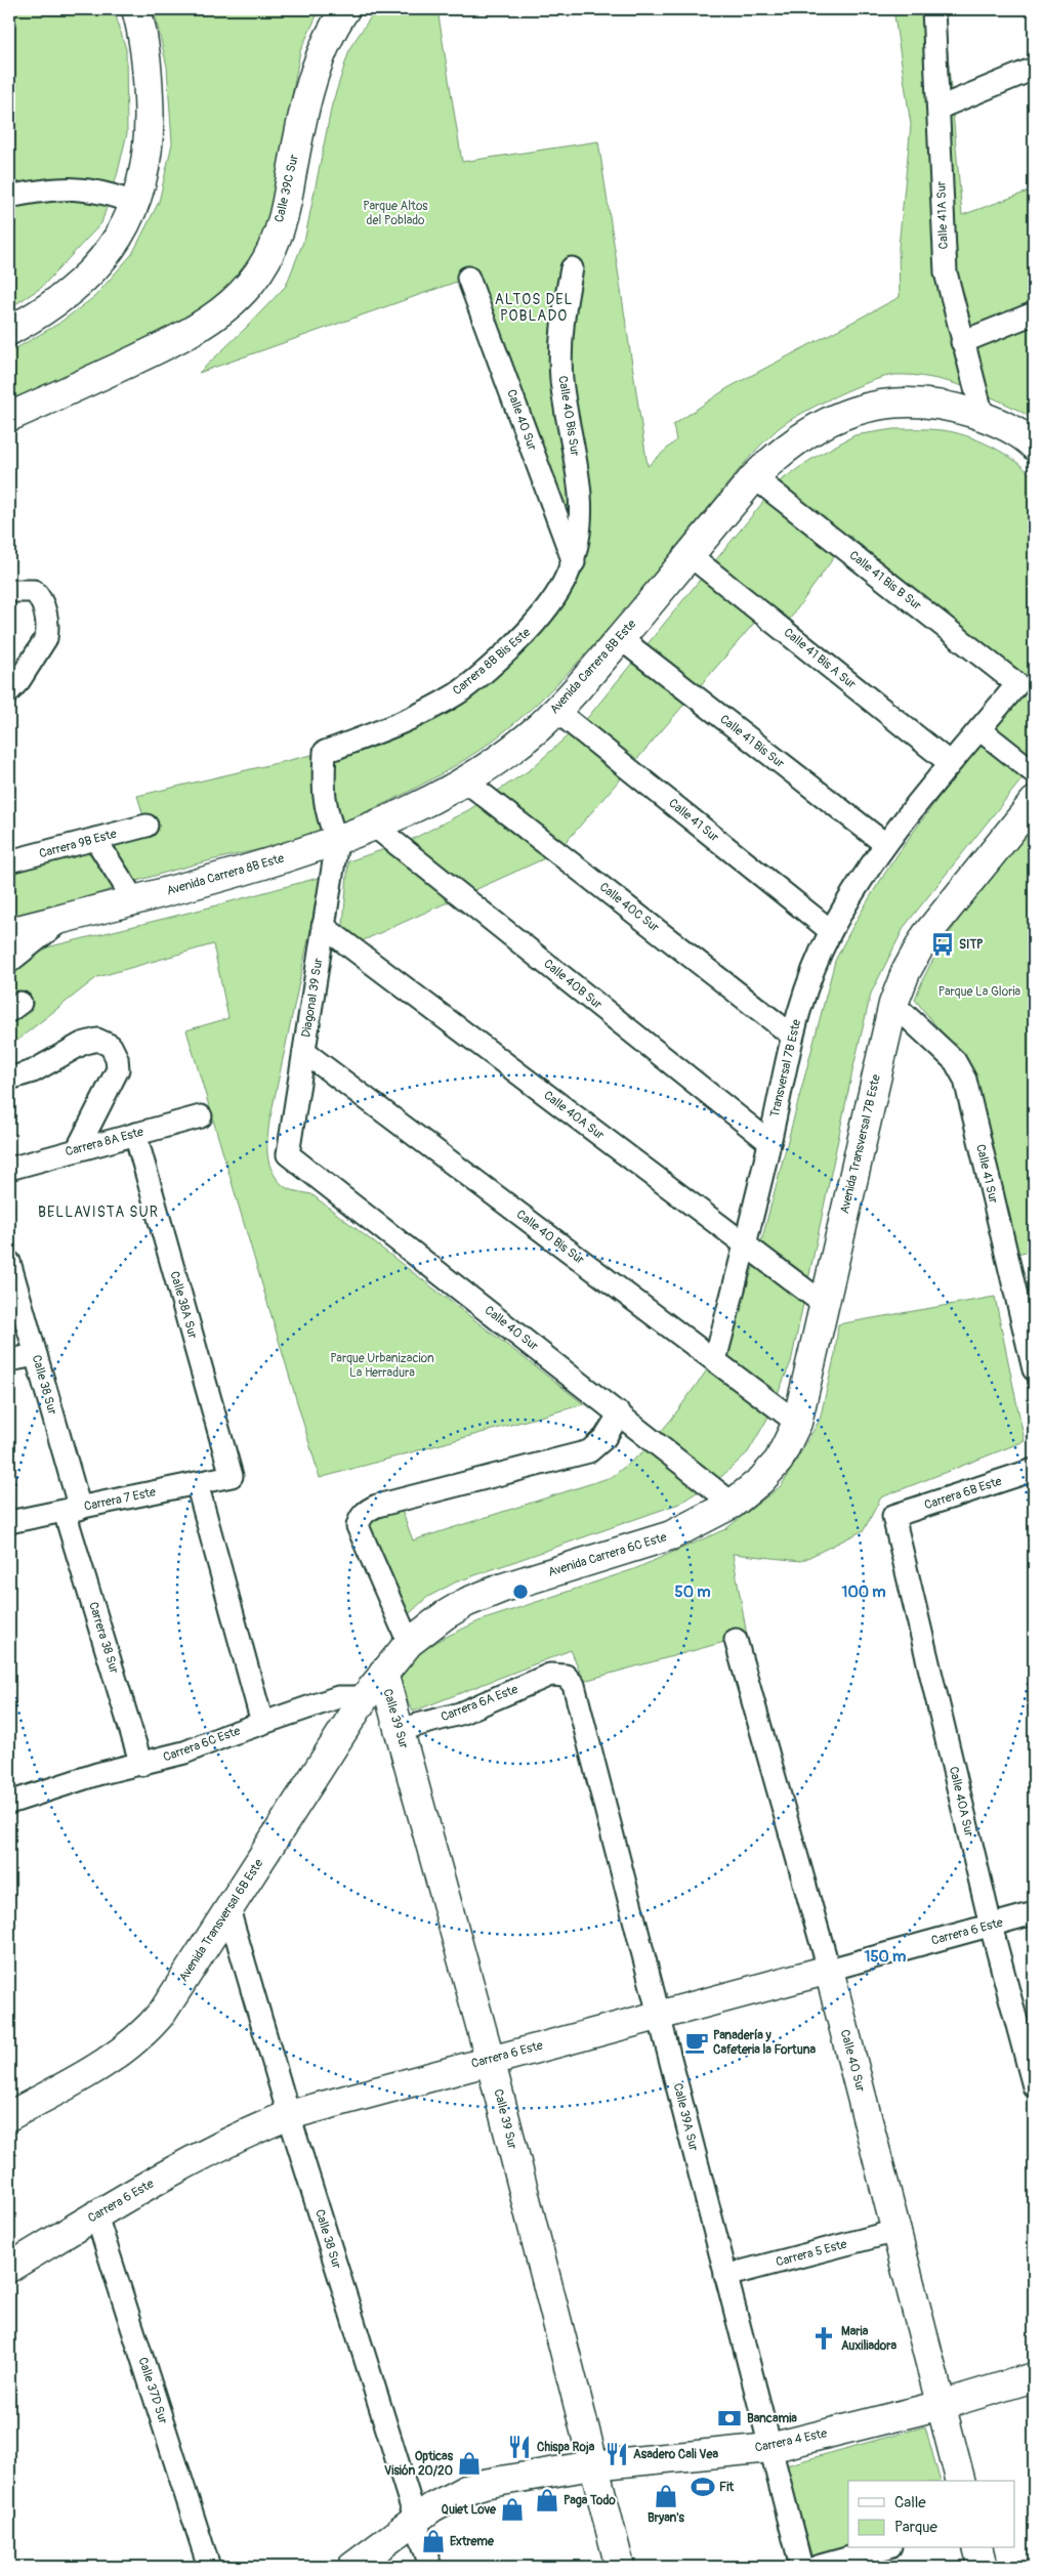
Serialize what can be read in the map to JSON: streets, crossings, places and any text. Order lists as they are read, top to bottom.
{
  "streets": {
    "street": [
      "Calle 39C Sur",
      "Calle 41A Sur",
      "Calle 40 Bis Sur",
      "Calle 40 Sur",
      "Calle 41 Bis B Sur",
      "Calle 41 Bis A Sur",
      "Carrera 8B Bis Este",
      "Avenida Carrera 8B Este",
      "Calle 41 Bis Sur",
      "Calle 41 Sur",
      "Carrera 9B Este",
      "Calle 40C Sur",
      "Calle 40B Sur",
      "Diagonal 39 Sur",
      "Transversal 7B Este",
      "Calle 40A Sur",
      "Carrera 8A Este",
      "Avenida Transversal 7B Este",
      "Calle 38A Sur",
      "Calle 38 Sur",
      "Carrera 6B Este",
      "Carrera 7 Este",
      "Avenida Carrera 6C Este",
      "Carrera 38 Sur",
      "Carrera 6A Este",
      "Calle 39 Sur",
      "Carrera 6C Este",
      "Avenida Transversal 6B Este",
      "Carrera 6 Este",
      "Calle 39A Sur",
      "Carrera 5 Este",
      "Calle 37D Sur",
      "Carrera 4 Este"
    ]
  },
  "crossings": [
    ["Calle 41A Sur", "Avenida Carrera 8B Este"],
    ["Calle 40 Bis Sur", "Calle 40 Sur"],
    ["Calle 40 Bis Sur", "Carrera 8B Bis Este"],
    ["Calle 40 Bis Sur", "Diagonal 39 Sur"],
    ["Calle 40 Bis Sur", "Transversal 7B Este"],
    ["Calle 40 Bis Sur", "Avenida Transversal 7B Este"],
    ["Calle 40 Sur", "Carrera 8B Bis Este"],
    ["Calle 40 Sur", "Diagonal 39 Sur"],
    ["Calle 40 Sur", "Avenida Transversal 7B Este"],
    ["Calle 40 Sur", "Avenida Carrera 6C Este"],
    ["Calle 40 Sur", "Carrera 6 Este"],
    ["Calle 40 Sur", "Carrera 5 Este"],
    ["Calle 40 Sur", "Carrera 4 Este"],
    ["Calle 41 Bis B Sur", "Avenida Carrera 8B Este"],
    ["Calle 41 Bis B Sur", "Transversal 7B Este"],
    ["Calle 41 Bis A Sur", "Avenida Carrera 8B Este"],
    ["Calle 41 Bis A Sur", "Transversal 7B Este"],
    ["Carrera 8B Bis Este", "Avenida Carrera 8B Este"],
    ["Carrera 8B Bis Este", "Diagonal 39 Sur"],
    ["Avenida Carrera 8B Este", "Calle 41 Bis Sur"],
    ["Avenida Carrera 8B Este", "Calle 41 Sur"],
    ["Avenida Carrera 8B Este", "Calle 40C Sur"],
    ["Avenida Carrera 8B Este", "Calle 40B Sur"],
    ["Avenida Carrera 8B Este", "Diagonal 39 Sur"],
    ["Calle 41 Bis Sur", "Transversal 7B Este"],
    ["Calle 41 Sur", "Transversal 7B Este"],
    ["Calle 41 Sur", "Avenida Transversal 7B Este"],
    ["Calle 40C Sur", "Transversal 7B Este"],
    ["Calle 40B Sur", "Transversal 7B Este"],
    ["Diagonal 39 Sur", "Calle 40A Sur"],
    ["Transversal 7B Este", "Calle 40A Sur"],
    ["Calle 40A Sur", "Avenida Transversal 7B Este"],
    ["Calle 40A Sur", "Carrera 6B Este"],
    ["Calle 40A Sur", "Carrera 6 Este"],
    ["Carrera 8A Este", "Calle 38A Sur"],
    ["Avenida Transversal 7B Este", "Avenida Carrera 6C Este"],
    ["Calle 38A Sur", "Carrera 7 Este"],
    ["Calle 38 Sur", "Carrera 7 Este"],
    ["Calle 38 Sur", "Carrera 38 Sur"],
    ["Calle 38 Sur", "Avenida Transversal 6B Este"],
    ["Calle 38 Sur", "Carrera 6 Este"],
    ["Calle 38 Sur", "Carrera 4 Este"],
    ["Carrera 7 Este", "Carrera 38 Sur"],
    ["Avenida Carrera 6C Este", "Calle 39 Sur"],
    ["Avenida Carrera 6C Este", "Avenida Transversal 6B Este"],
    ["Carrera 38 Sur", "Carrera 6C Este"],
    ["Carrera 6A Este", "Calle 39 Sur"],
    ["Carrera 6A Este", "Calle 39A Sur"],
    ["Calle 39 Sur", "Avenida Transversal 6B Este"],
    ["Calle 39 Sur", "Carrera 6 Este"],
    ["Calle 39 Sur", "Carrera 4 Este"],
    ["Carrera 6C Este", "Avenida Transversal 6B Este"],
    ["Carrera 6 Este", "Calle 39A Sur"],
    ["Carrera 6 Este", "Calle 37D Sur"],
    ["Calle 39A Sur", "Carrera 5 Este"],
    ["Calle 39A Sur", "Carrera 4 Este"]
  ],
  "districts": ["ALTOS DEL POBLADO", "BELLAVISTA SUR"],
  "parks": ["Parque Altos del Poblado", "Parque La Gloria", "Parque Urbanizacion La Herradura"],
  "places": {
    "bus stop": ["SITP"],
    "cafe": ["Panadería y Cafeteria la Fortuna"],
    "church": ["Maria Auxiliadora"],
    "bank": ["Bancamia"],
    "restaurant": ["Chispa Roja", "Asadero Cali Vea"],
    "shop": [
      "Opticas Visión 20/20",
      "Bryan's",
      "Paga Todo",
      "Quiet Love",
      "Extreme"
    ],
    "sports": ["Fit"]
  },
  "legend": ["Calle", "Parque"],
  "rings": ["50 m", "100 m", "150 m"]
}
